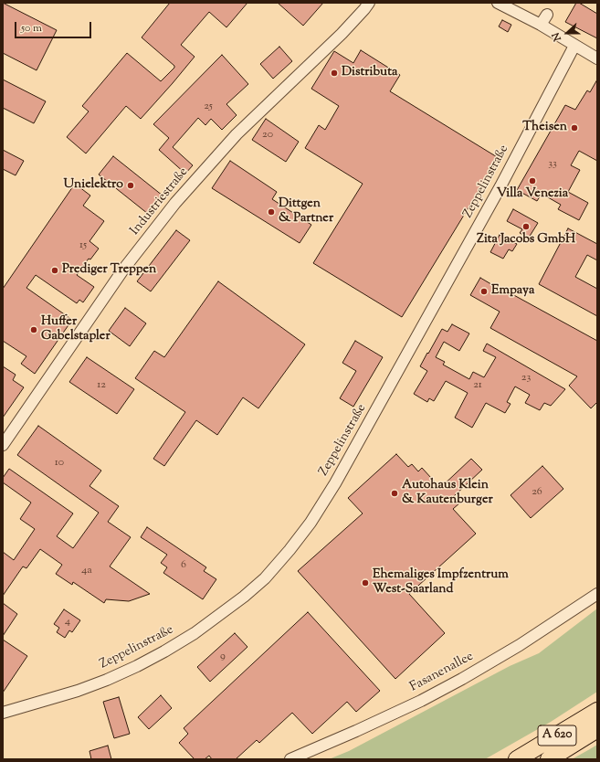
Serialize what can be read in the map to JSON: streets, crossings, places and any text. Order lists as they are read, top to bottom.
{
  "streets": {
    "highway": ["A 620"],
    "street": ["Zeppelinstraße", "Industriestraße", "Fasanenallee"]
  },
  "places": [
    "Distributa",
    "Theisen",
    "Villa Venezia",
    "Unielektro",
    "Dittgen & Partner",
    "Zita Jacobs GmbH",
    "Prediger Treppen",
    "Empaya",
    "Huffer Gabelstapler",
    "Autohaus Klein & Kautenburger",
    "Ehemaliges Impfzentrum West-Saarland"
  ],
  "house_numbers": [
    "25",
    "20",
    "33",
    "15",
    "23",
    "12",
    "21",
    "10",
    "26",
    "6",
    "4a",
    "4",
    "9"
  ],
  "scale_bar": "50 m",
  "north": "left"
}
